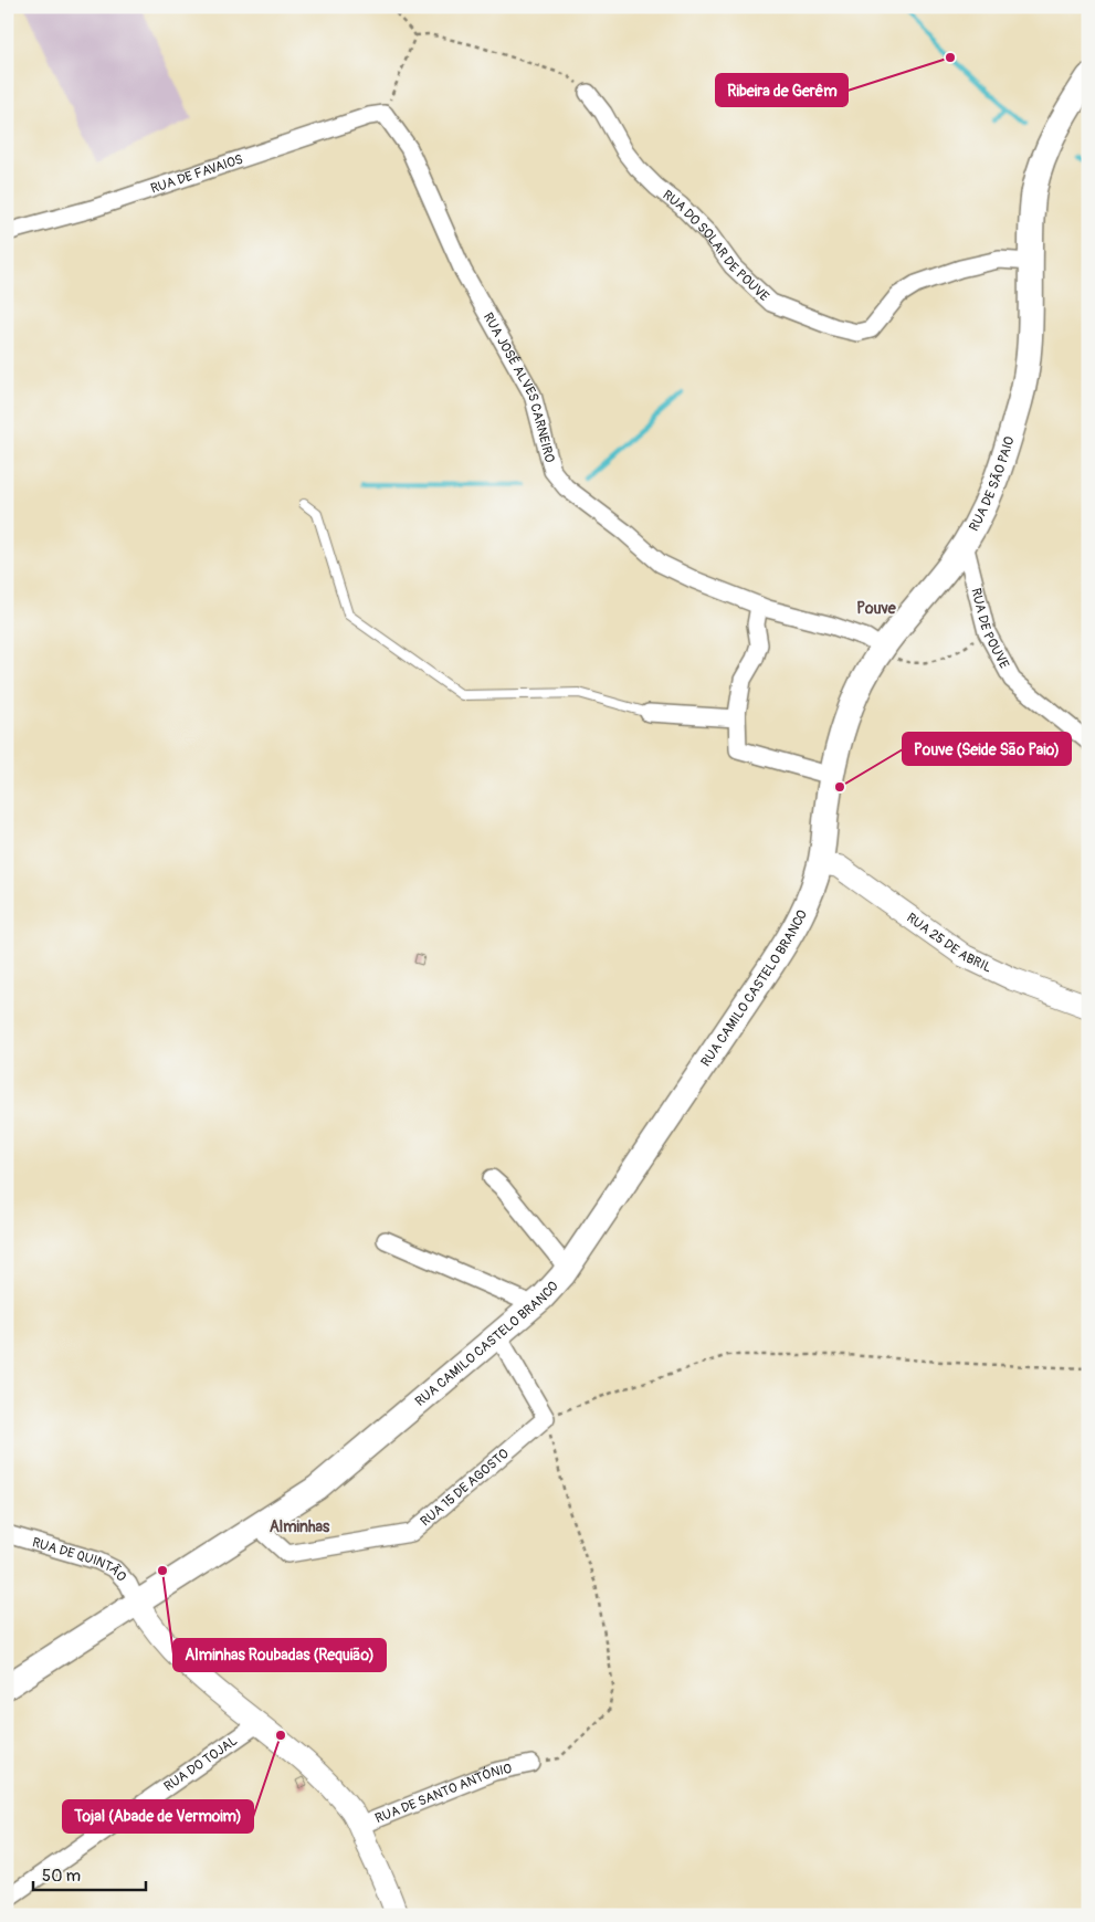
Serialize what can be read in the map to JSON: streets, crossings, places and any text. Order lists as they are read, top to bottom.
{
  "streets": {
    "main road": ["RUA DE SÃO PAIO", "RUA CAMILO CASTELO BRANCO"],
    "street": [
      "RUA DE FAVAIOS",
      "RUA DO SOLAR DE POUVE",
      "RUA JOSÉ ALVES CARNEIRO",
      "RUA DE POUVE",
      "RUA 25 DE ABRIL",
      "RUA 15 DE AGOSTO",
      "RUA DE QUINTÃO",
      "RUA DO TOJAL",
      "RUA DE SANTO ANTÓNIO"
    ]
  },
  "crossings": [
    ["RUA DE FAVAIOS", "RUA JOSÉ ALVES CARNEIRO"],
    ["RUA DO SOLAR DE POUVE", "RUA DE SÃO PAIO"],
    ["RUA JOSÉ ALVES CARNEIRO", "RUA DE SÃO PAIO"],
    ["RUA DE SÃO PAIO", "RUA DE POUVE"],
    ["RUA DE SÃO PAIO", "RUA 25 DE ABRIL"],
    ["RUA DE SÃO PAIO", "RUA CAMILO CASTELO BRANCO"],
    ["RUA 25 DE ABRIL", "RUA CAMILO CASTELO BRANCO"],
    ["RUA CAMILO CASTELO BRANCO", "RUA 15 DE AGOSTO"],
    ["RUA CAMILO CASTELO BRANCO", "RUA DE QUINTÃO"]
  ],
  "districts": ["Pouve", "Alminhas"],
  "places": [
    "Ribeira de Gerêm",
    "Pouve (Seide São Paio)",
    "Alminhas Roubadas (Requião)",
    "Tojal (Abade de Vermoim)"
  ],
  "scale_bar": "50 m"
}
